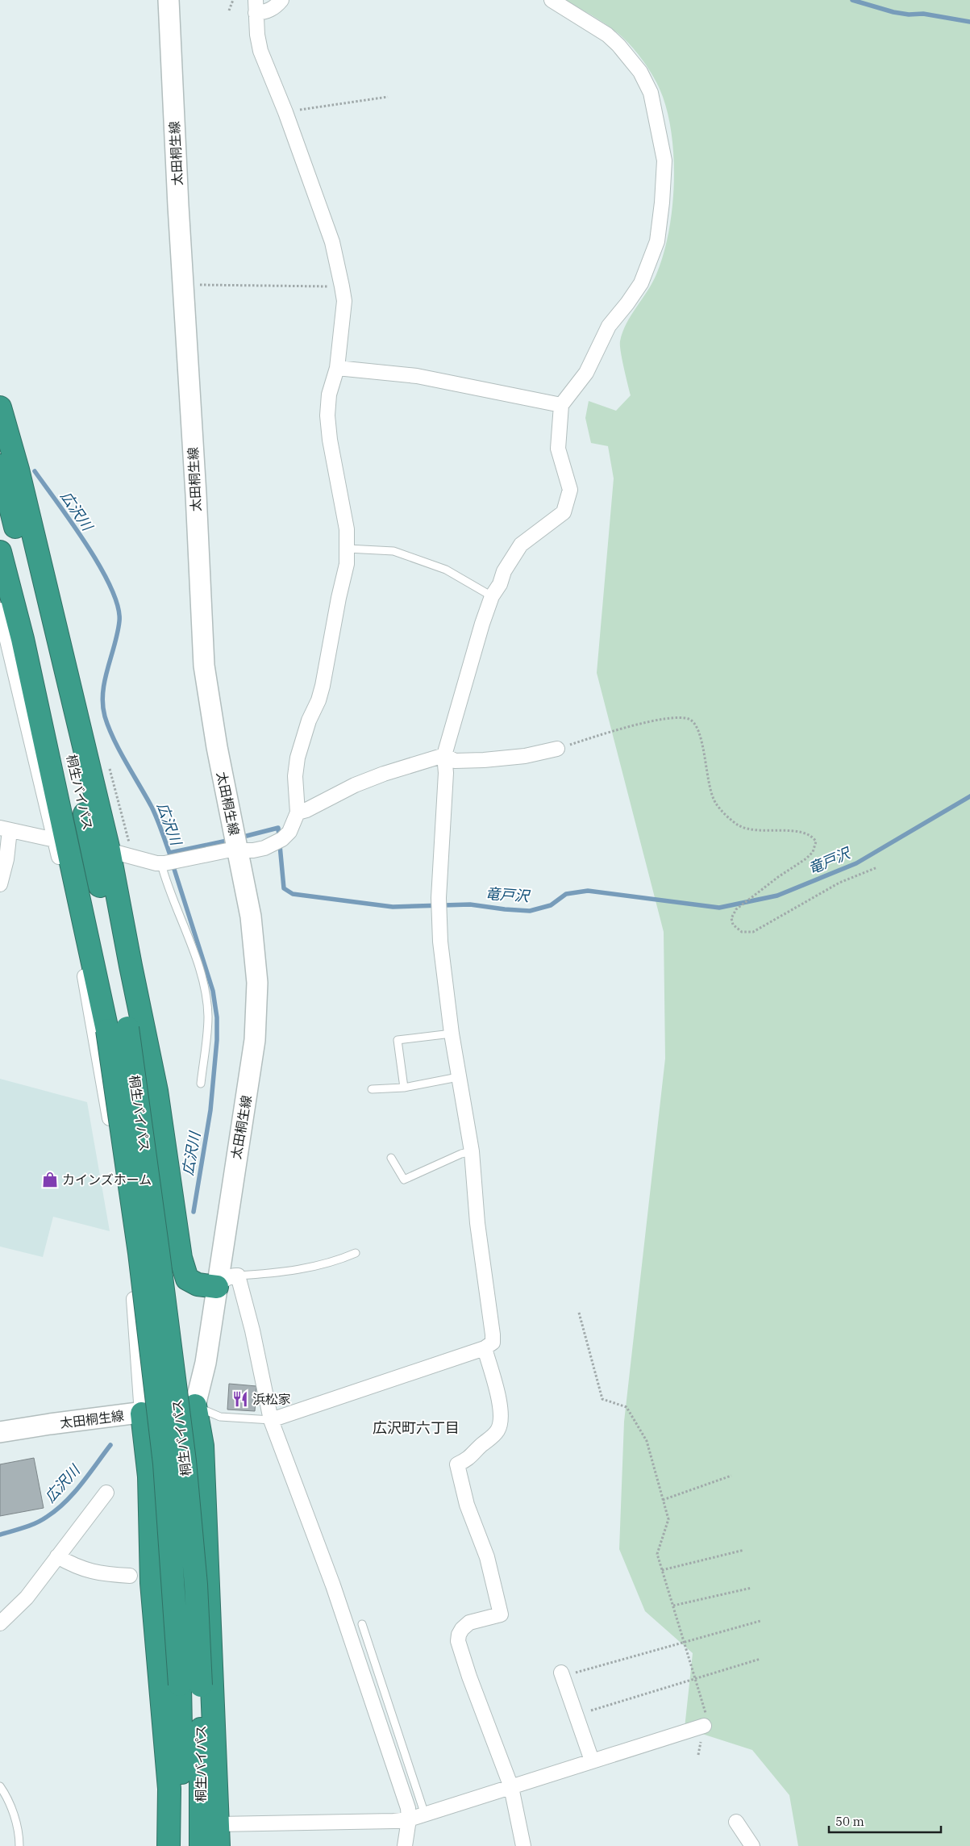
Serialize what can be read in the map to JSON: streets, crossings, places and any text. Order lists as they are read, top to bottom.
{
  "streets": {
    "highway": ["桐生バイパス"],
    "main road": ["太田桐生線"]
  },
  "districts": ["広沢町六丁目"],
  "water": ["広沢川", "竜戸沢"],
  "places": {
    "shop": ["カインズホーム"],
    "restaurant": ["浜松家"]
  },
  "scale_bar": "50 m"
}
